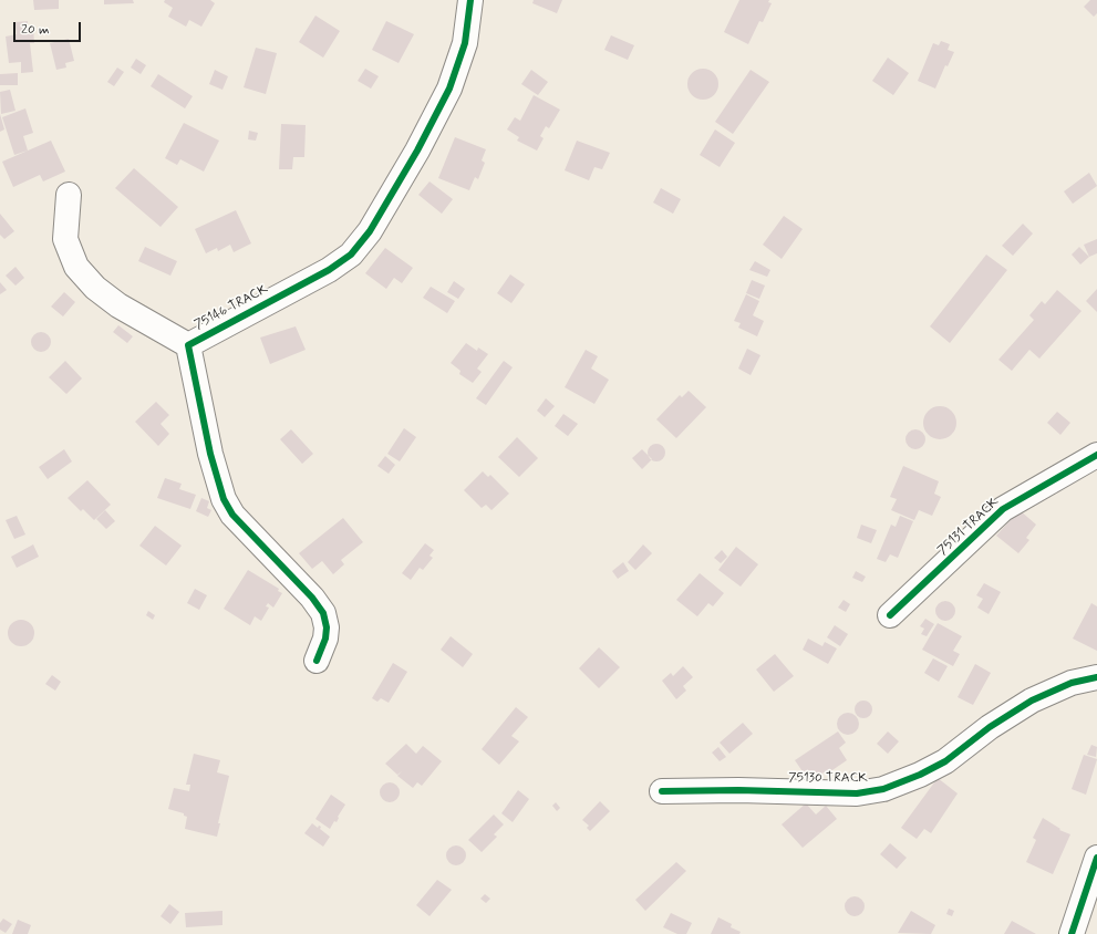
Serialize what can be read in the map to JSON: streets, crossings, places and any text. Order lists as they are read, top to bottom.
{
  "streets": {
    "street": ["75146 TRACK", "75131 TRACK", "75130 TRACK"]
  },
  "scale_bar": "20 m"
}
